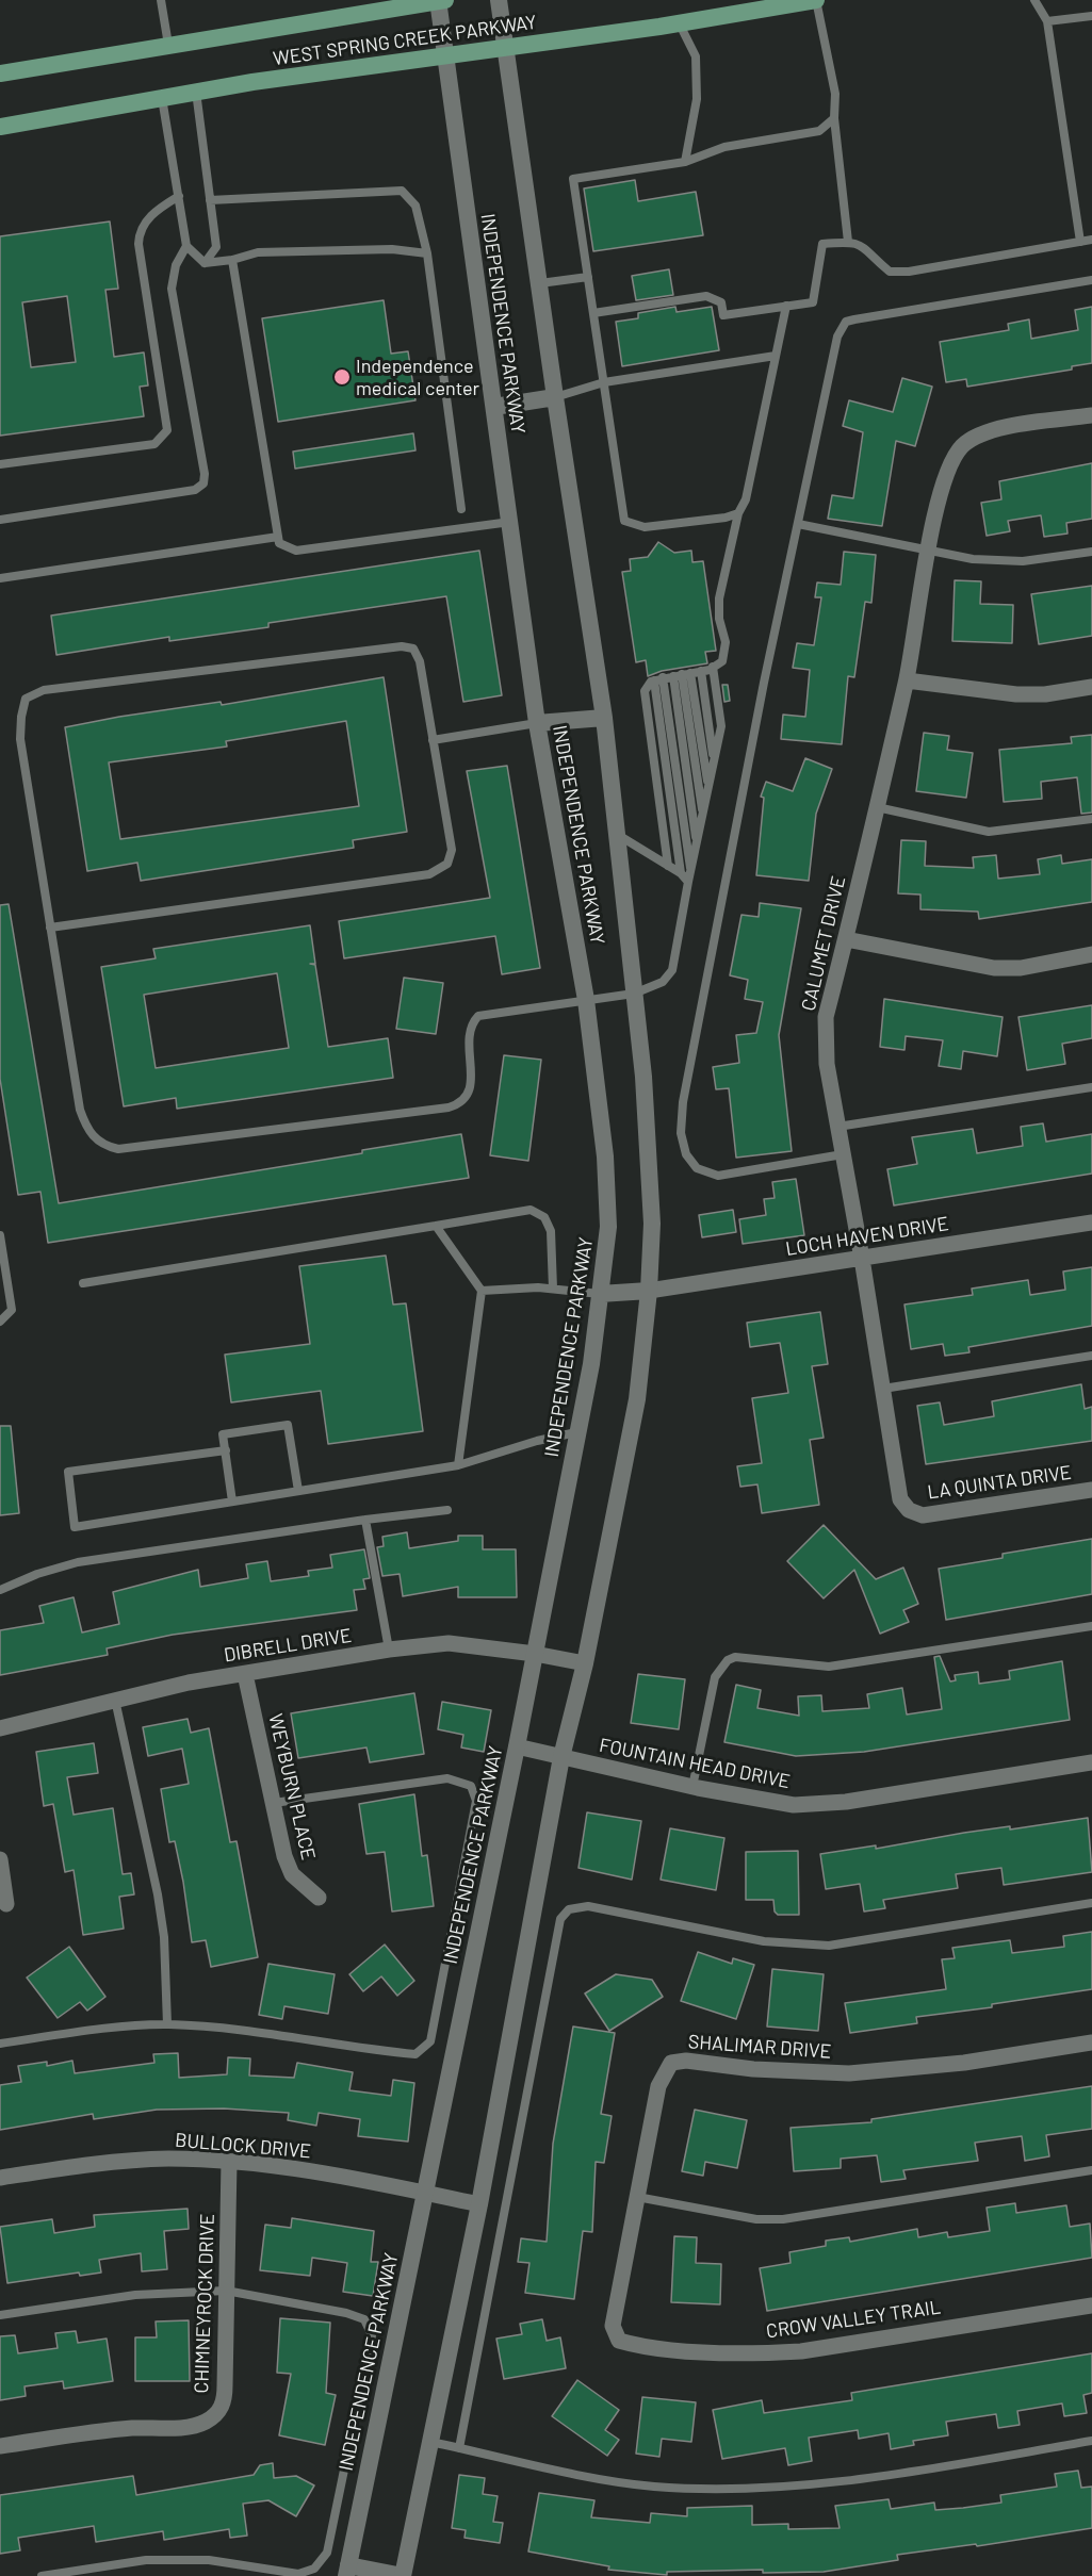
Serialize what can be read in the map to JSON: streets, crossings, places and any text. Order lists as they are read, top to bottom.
{
  "streets": {
    "main road": ["WEST SPRING CREEK PARKWAY", "INDEPENDENCE PARKWAY"],
    "street": [
      "CALUMET DRIVE",
      "LOCH HAVEN DRIVE",
      "LA QUINTA DRIVE",
      "DIBRELL DRIVE",
      "FOUNTAIN HEAD DRIVE",
      "WEYBURN PLACE",
      "SHALIMAR DRIVE",
      "BULLOCK DRIVE",
      "CHIMNEYROCK DRIVE",
      "CROW VALLEY TRAIL"
    ]
  },
  "crossings": [
    ["WEST SPRING CREEK PARKWAY", "INDEPENDENCE PARKWAY"],
    ["INDEPENDENCE PARKWAY", "LOCH HAVEN DRIVE"],
    ["INDEPENDENCE PARKWAY", "DIBRELL DRIVE"],
    ["INDEPENDENCE PARKWAY", "FOUNTAIN HEAD DRIVE"],
    ["INDEPENDENCE PARKWAY", "BULLOCK DRIVE"],
    ["CALUMET DRIVE", "LOCH HAVEN DRIVE"],
    ["CALUMET DRIVE", "LA QUINTA DRIVE"],
    ["DIBRELL DRIVE", "WEYBURN PLACE"],
    ["SHALIMAR DRIVE", "CROW VALLEY TRAIL"],
    ["BULLOCK DRIVE", "CHIMNEYROCK DRIVE"]
  ],
  "places": ["Independence medical center"]
}
